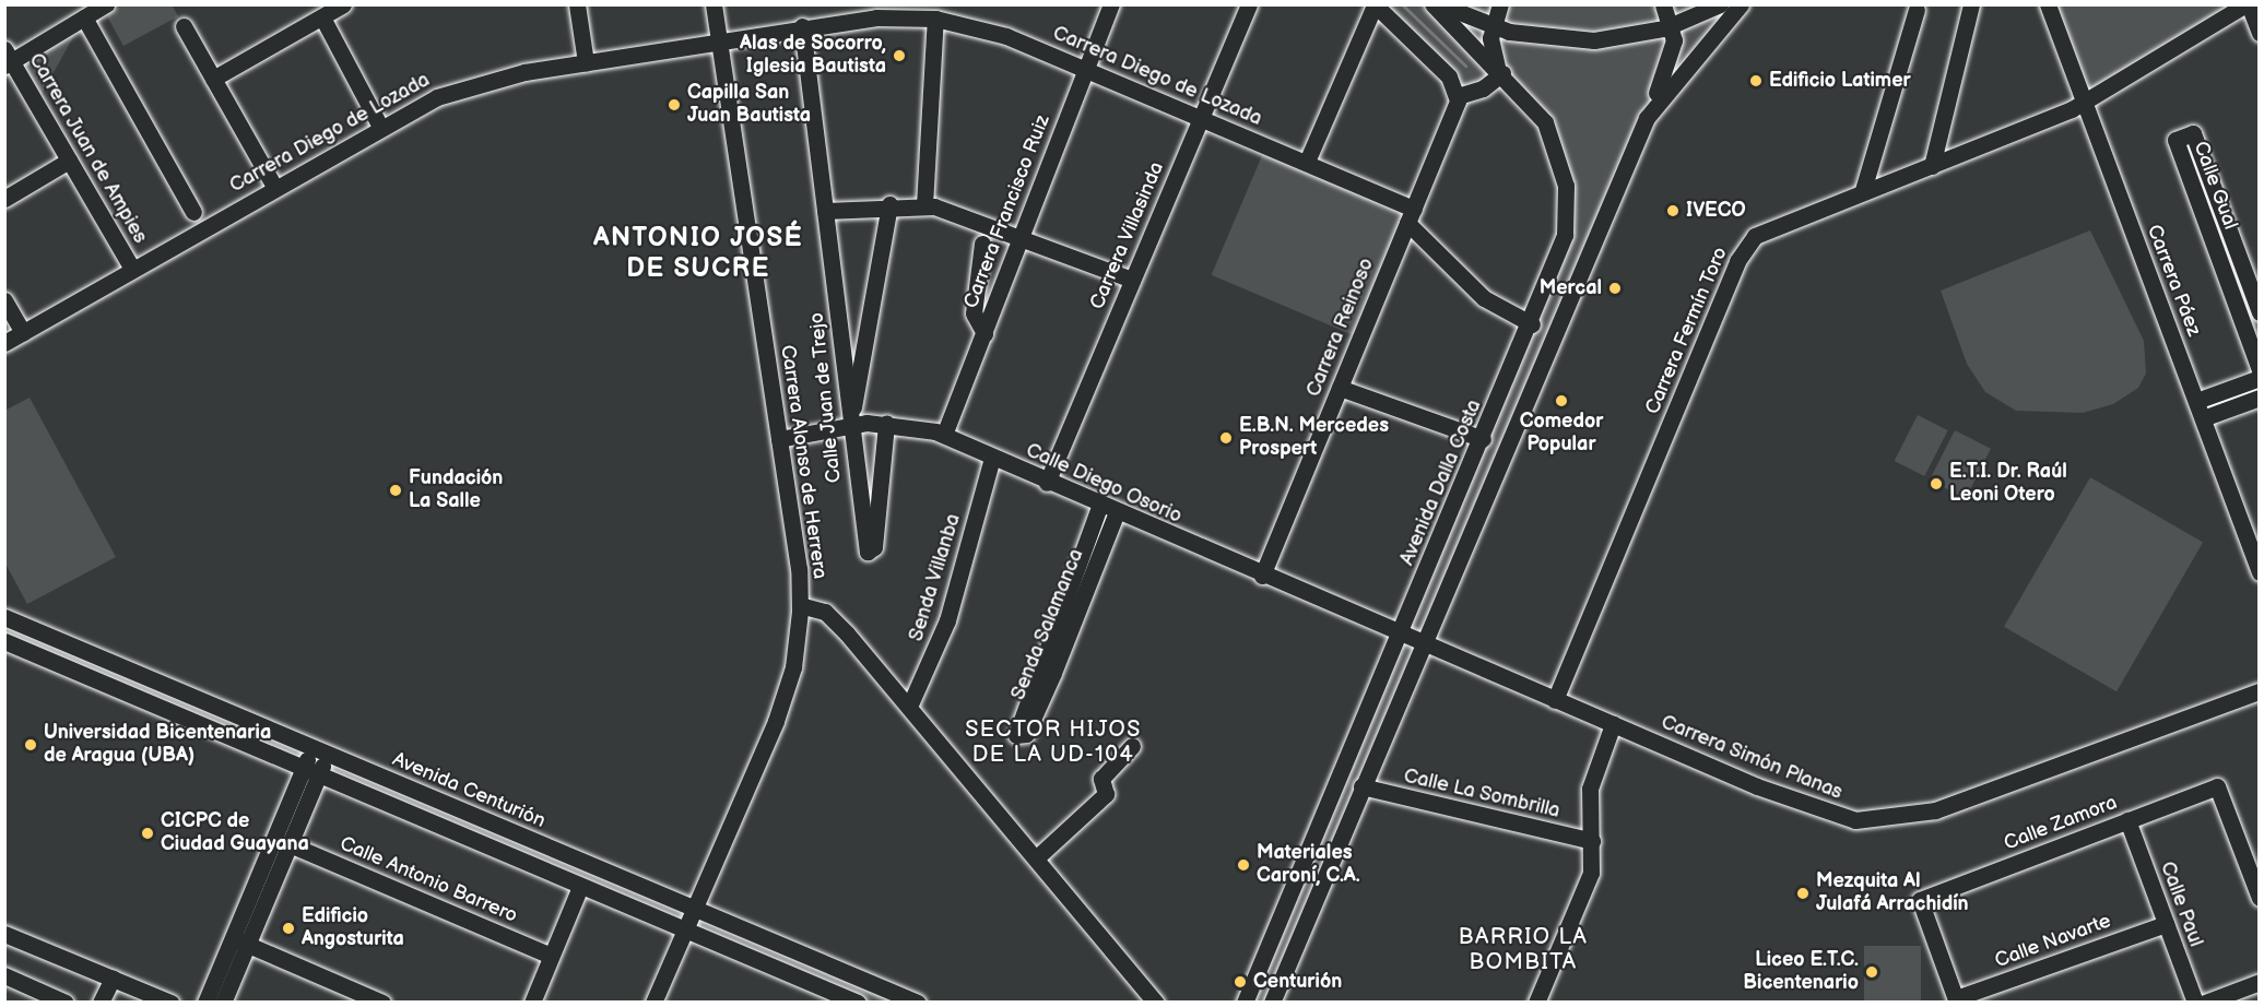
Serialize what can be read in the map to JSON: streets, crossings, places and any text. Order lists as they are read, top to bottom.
{
  "streets": {
    "street": [
      "Carrera Diego de Lozada",
      "Carrera Juan de Ampies",
      "Calle Gual",
      "Carrera Francisco Ruiz",
      "Carrera Villasinda",
      "Carrera Páez",
      "Carrera Reinoso",
      "Carrera Fermín Toro",
      "Calle Juan de Trejo",
      "Carrera Alonso de Herrera",
      "Avenida Dalla Costa",
      "Calle Diego Osorio",
      "Senda Villanba",
      "Senda Salamanca",
      "Carrera Simón Planas",
      "Avenida Centurión",
      "Calle La Sombrilla",
      "Calle Zamora",
      "Calle Antonio Barrero",
      "Calle Paul",
      "Calle Navarte"
    ]
  },
  "crossings": [
    ["Carrera Diego de Lozada", "Carrera Juan de Ampies"],
    ["Carrera Diego de Lozada", "Carrera Francisco Ruiz"],
    ["Carrera Diego de Lozada", "Carrera Villasinda"],
    ["Carrera Diego de Lozada", "Carrera Reinoso"],
    ["Carrera Diego de Lozada", "Calle Juan de Trejo"],
    ["Carrera Diego de Lozada", "Carrera Alonso de Herrera"],
    ["Carrera Francisco Ruiz", "Calle Diego Osorio"],
    ["Carrera Villasinda", "Calle Diego Osorio"],
    ["Carrera Páez", "Carrera Fermín Toro"],
    ["Carrera Reinoso", "Calle Diego Osorio"],
    ["Carrera Fermín Toro", "Carrera Simón Planas"],
    ["Calle Juan de Trejo", "Calle Diego Osorio"],
    ["Carrera Alonso de Herrera", "Calle Diego Osorio"],
    ["Carrera Alonso de Herrera", "Avenida Centurión"],
    ["Avenida Dalla Costa", "Calle Diego Osorio"],
    ["Calle Diego Osorio", "Senda Villanba"],
    ["Calle Diego Osorio", "Senda Salamanca"],
    ["Calle Diego Osorio", "Carrera Simón Planas"],
    ["Calle Zamora", "Calle Paul"],
    ["Calle Zamora", "Calle Navarte"],
    ["Calle Paul", "Calle Navarte"]
  ],
  "districts": ["ANTONIO JOSÉ DE SUCRE", "SECTOR HIJOS DE LA UD-104", "BARRIO LA BOMBITA"],
  "places": [
    "Alas de Socorro, Iglesia Bautista",
    "Edificio Latimer",
    "Capilla San Juan Bautista",
    "IVECO",
    "Mercal",
    "Comedor Popular",
    "E.B.N. Mercedes Prospert",
    "E.T.I. Dr. Raúl Leoni Otero",
    "Fundación La Salle",
    "Universidad Bicentenaria de Aragua (UBA)",
    "CICPC de Ciudad Guayana",
    "Materiales Caroní, C.A.",
    "Mezquita Al Julafá Arrachidín",
    "Edificio Angosturita",
    "Liceo E.T.C. Bicentenario",
    "Centurión"
  ]
}
